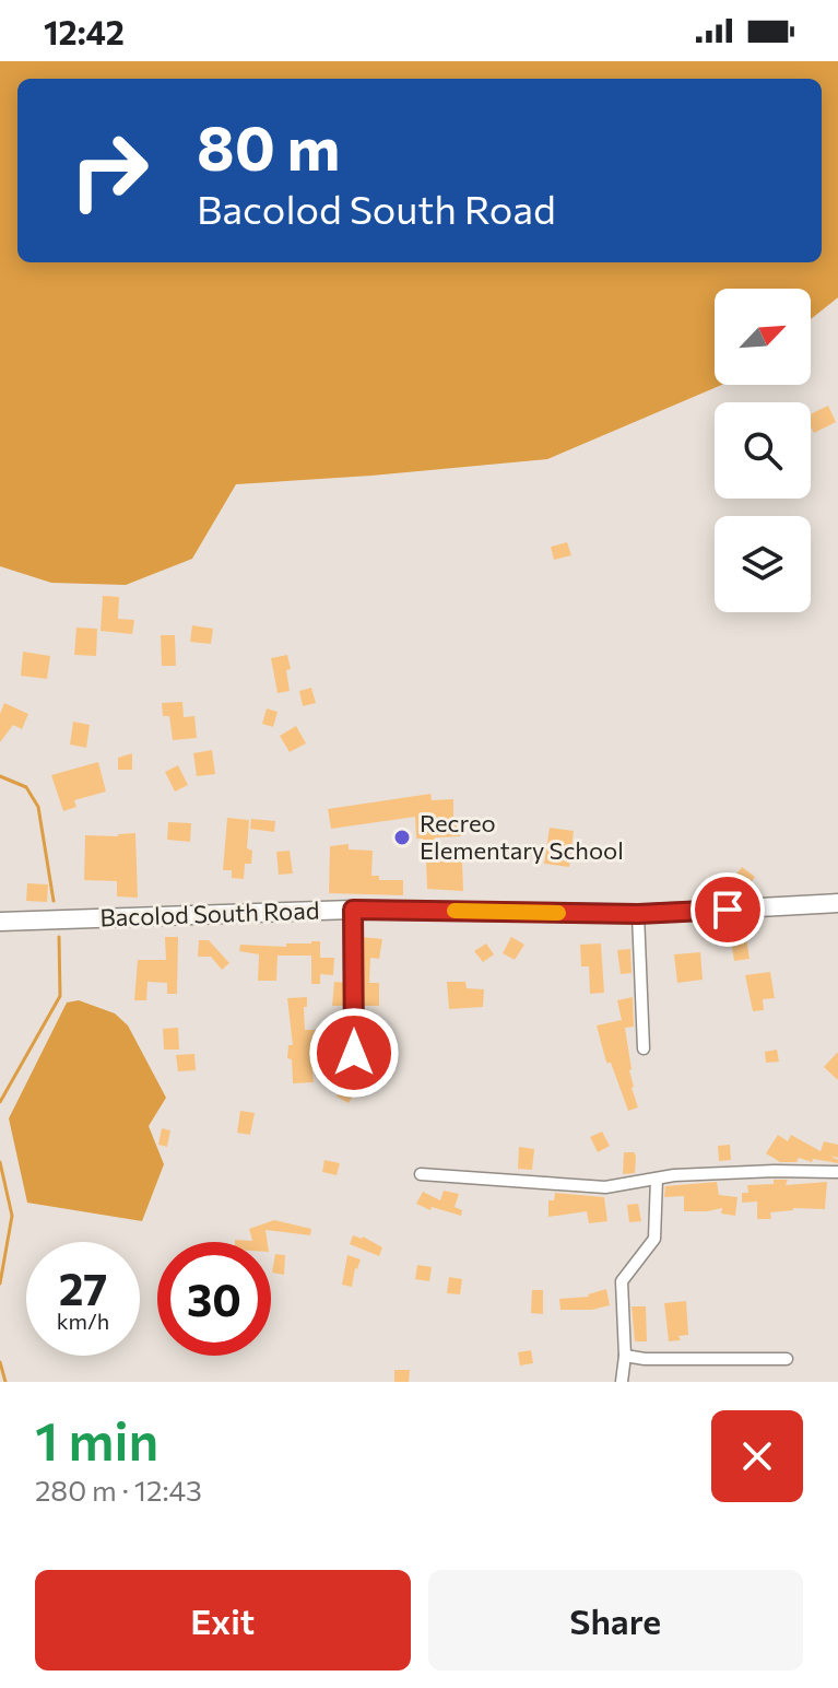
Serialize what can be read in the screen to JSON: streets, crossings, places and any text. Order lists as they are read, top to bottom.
{
  "streets": {
    "highway": ["Bacolod South Road"]
  },
  "places": ["Recreo Elementary School"],
  "north": "top right",
  "page": {
    "status": "12:42",
    "turn": ["80 m", "Bacolod South Road"],
    "speed": "27 km/h",
    "limit": "30",
    "heading": ["1 min", "280 m · 12:43"],
    "buttons": ["Exit", "Share"]
  }
}
